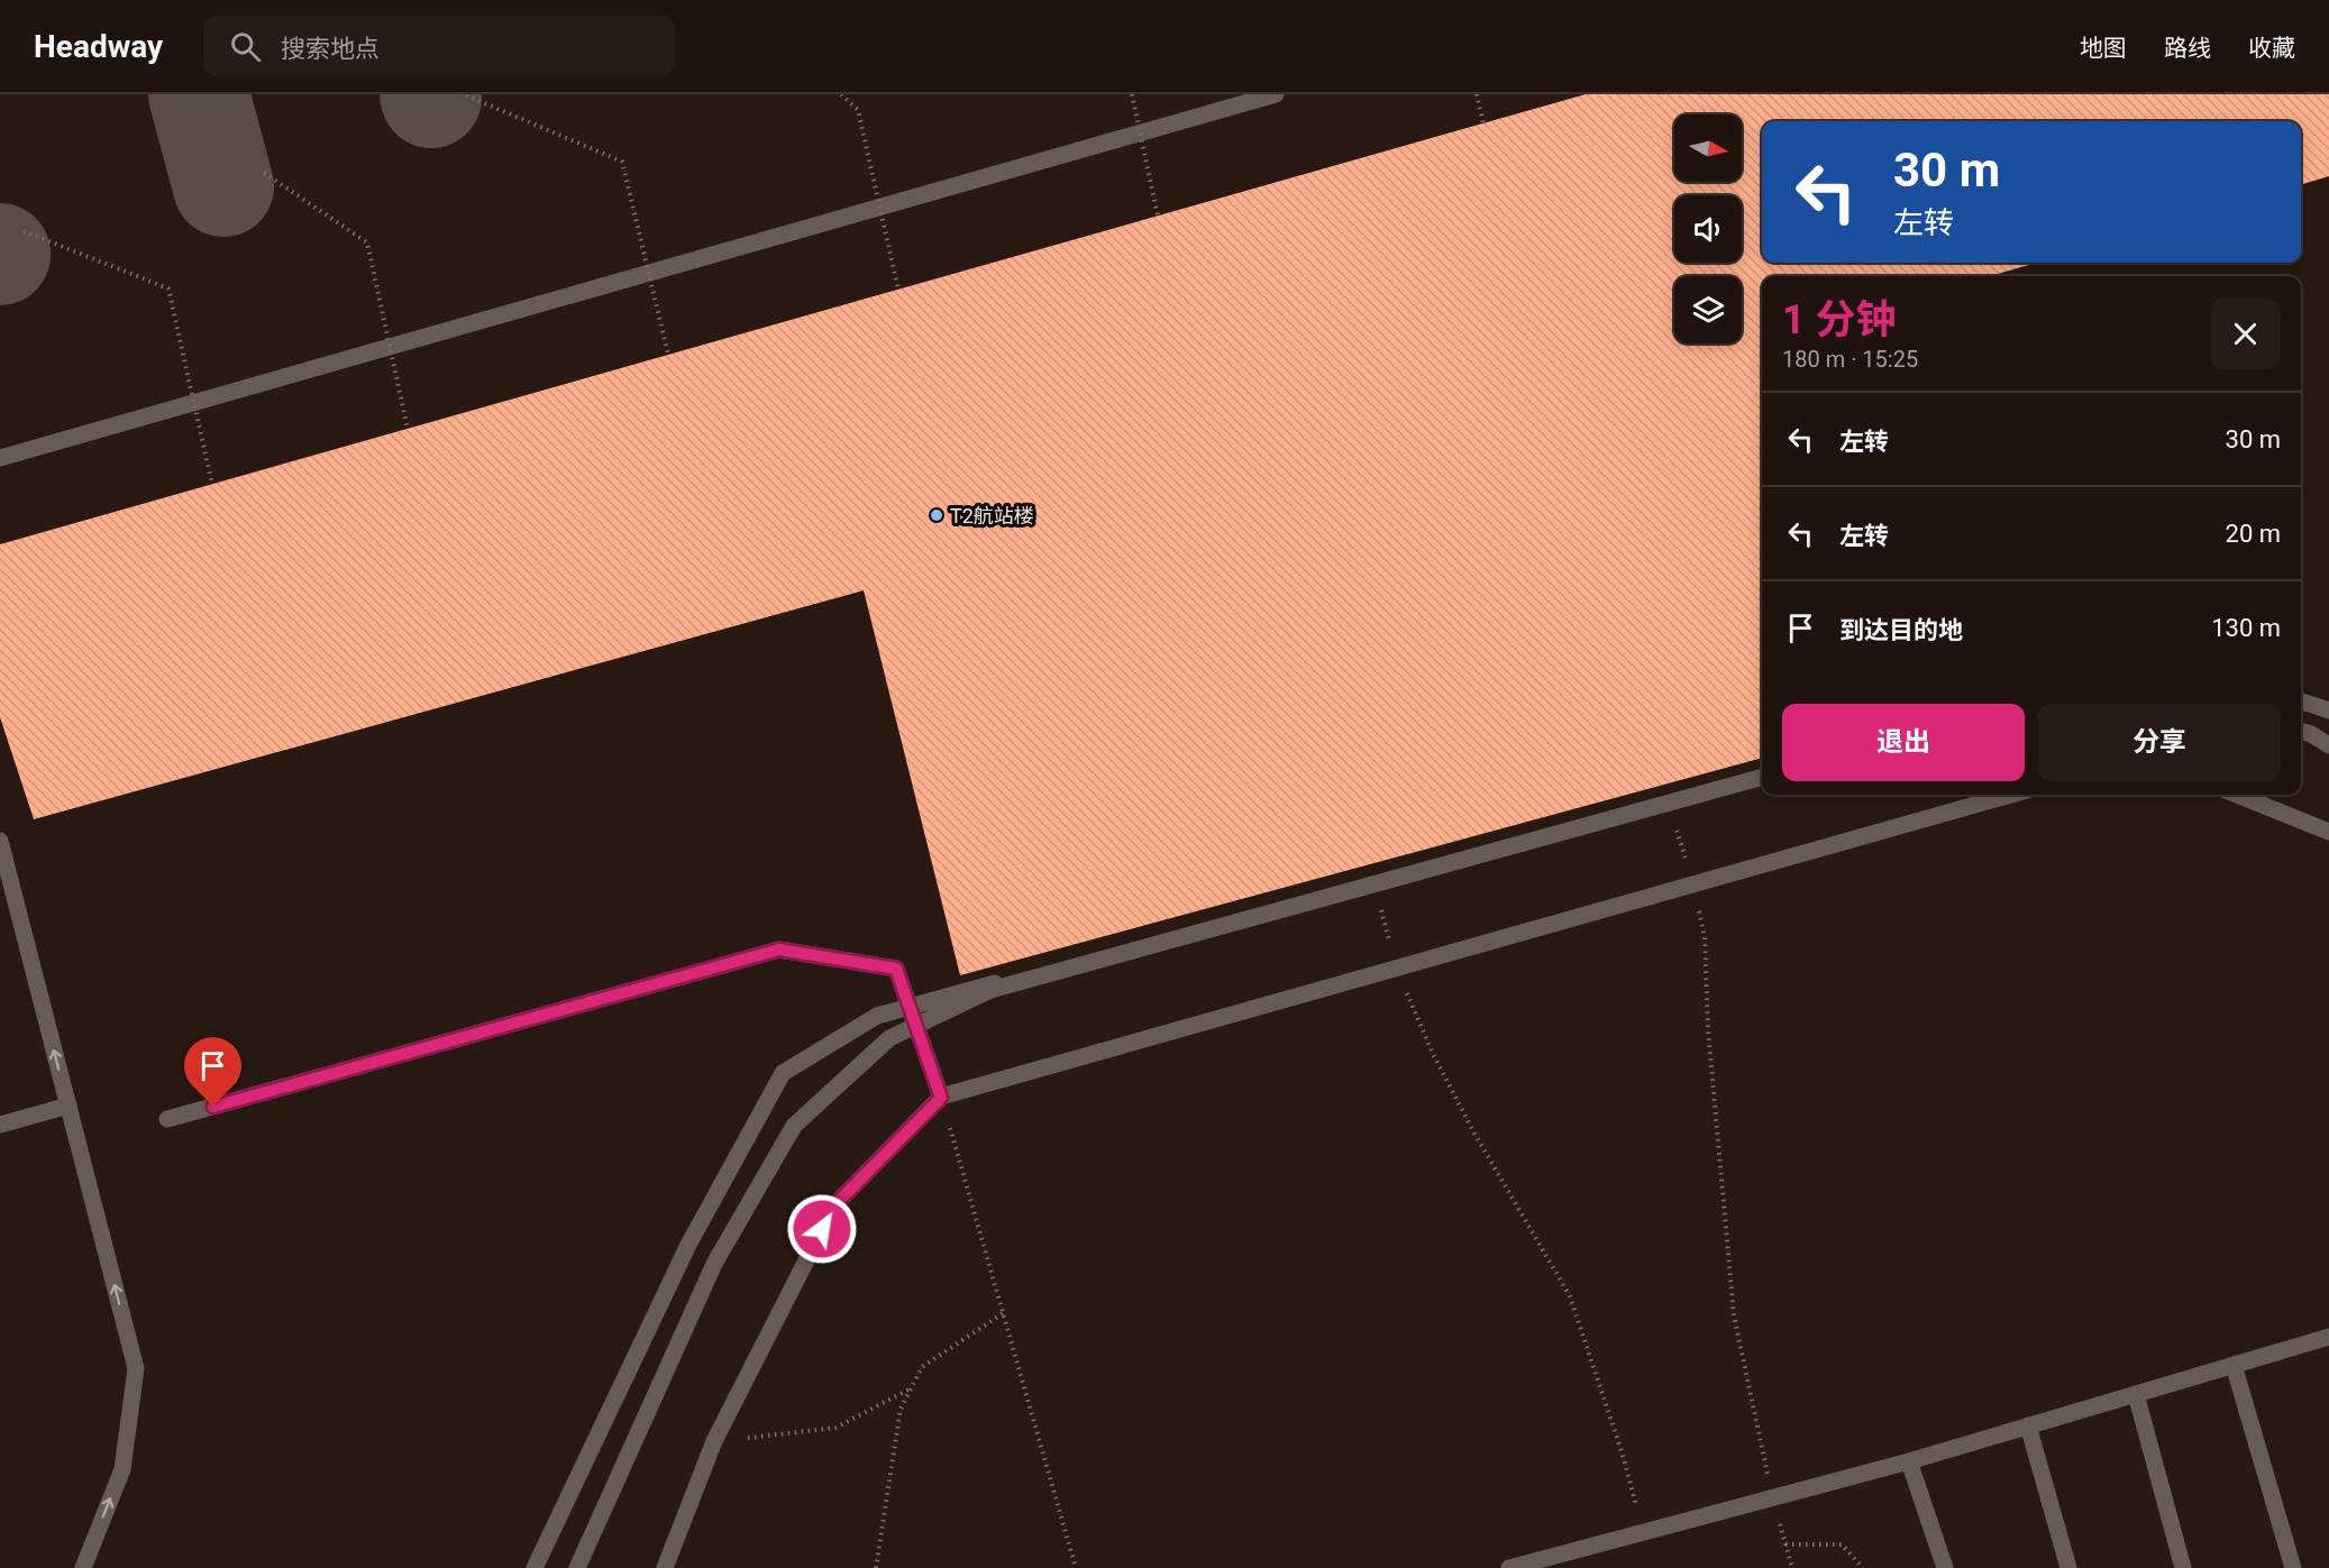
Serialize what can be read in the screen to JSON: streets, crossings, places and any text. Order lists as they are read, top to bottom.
{
  "places": ["T2航站楼"],
  "north": "right",
  "page": {
    "header": "Headway",
    "search": "搜索地点",
    "nav": ["地图", "路线", "收藏"],
    "turn": ["30 m", "左转"],
    "heading": ["1 分钟", "180 m · 15:25"],
    "list": [
      {
        "name": "左转",
        "value": "30 m"
      },
      {
        "name": "左转",
        "value": "20 m"
      },
      {
        "name": "到达目的地",
        "value": "130 m"
      }
    ],
    "buttons": ["退出", "分享"]
  }
}
